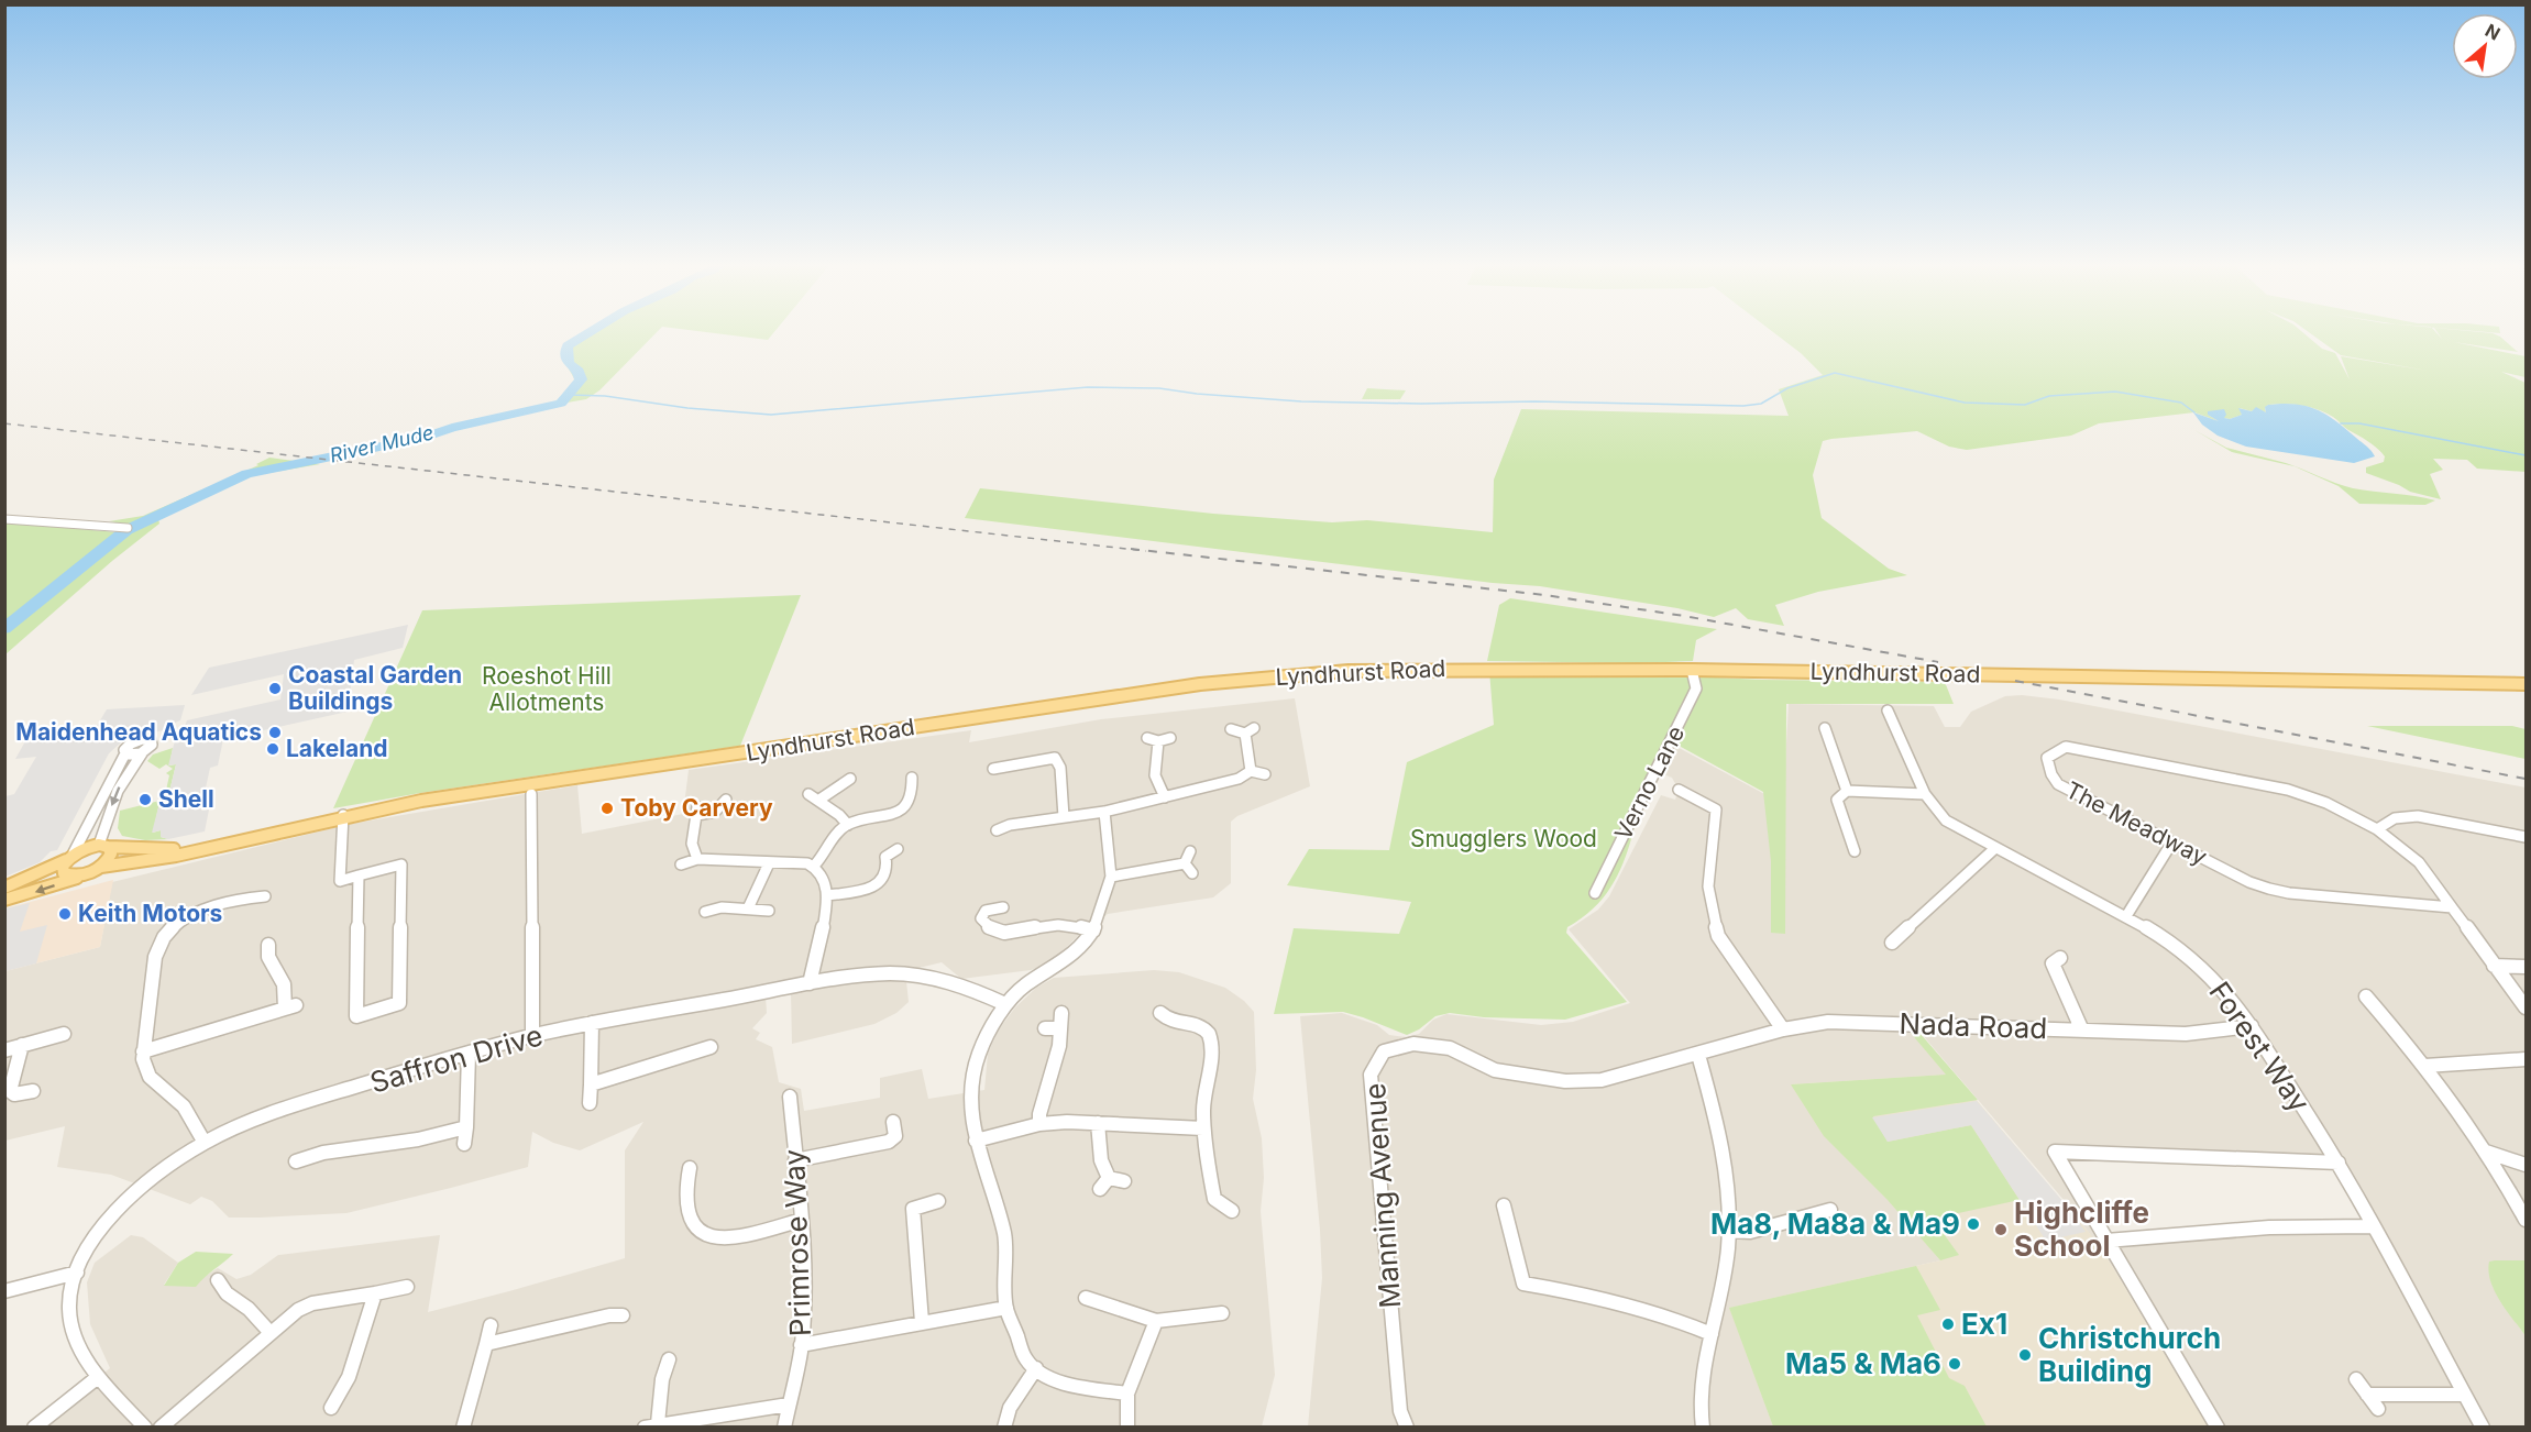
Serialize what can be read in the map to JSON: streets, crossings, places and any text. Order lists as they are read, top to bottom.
{
  "streets": {
    "main road": ["Lyndhurst Road"],
    "street": [
      "Verno Lane",
      "The Meadway",
      "Nada Road",
      "Forest Way",
      "Saffron Drive",
      "Manning Avenue",
      "Primrose Way"
    ]
  },
  "crossings": [
    ["Lyndhurst Road", "Verno Lane"],
    ["Nada Road", "Forest Way"],
    ["Nada Road", "Manning Avenue"]
  ],
  "water": ["River Mude"],
  "parks": ["Roeshot Hill Allotments", "Smugglers Wood"],
  "places": [
    "Coastal Garden Buildings",
    "Maidenhead Aquatics",
    "Lakeland",
    "Shell",
    "Toby Carvery",
    "Keith Motors",
    "Ma8, Ma8a & Ma9",
    "Highcliffe School",
    "Ex1",
    "Christchurch Building",
    "Ma5 & Ma6"
  ],
  "north": "top right"
}
